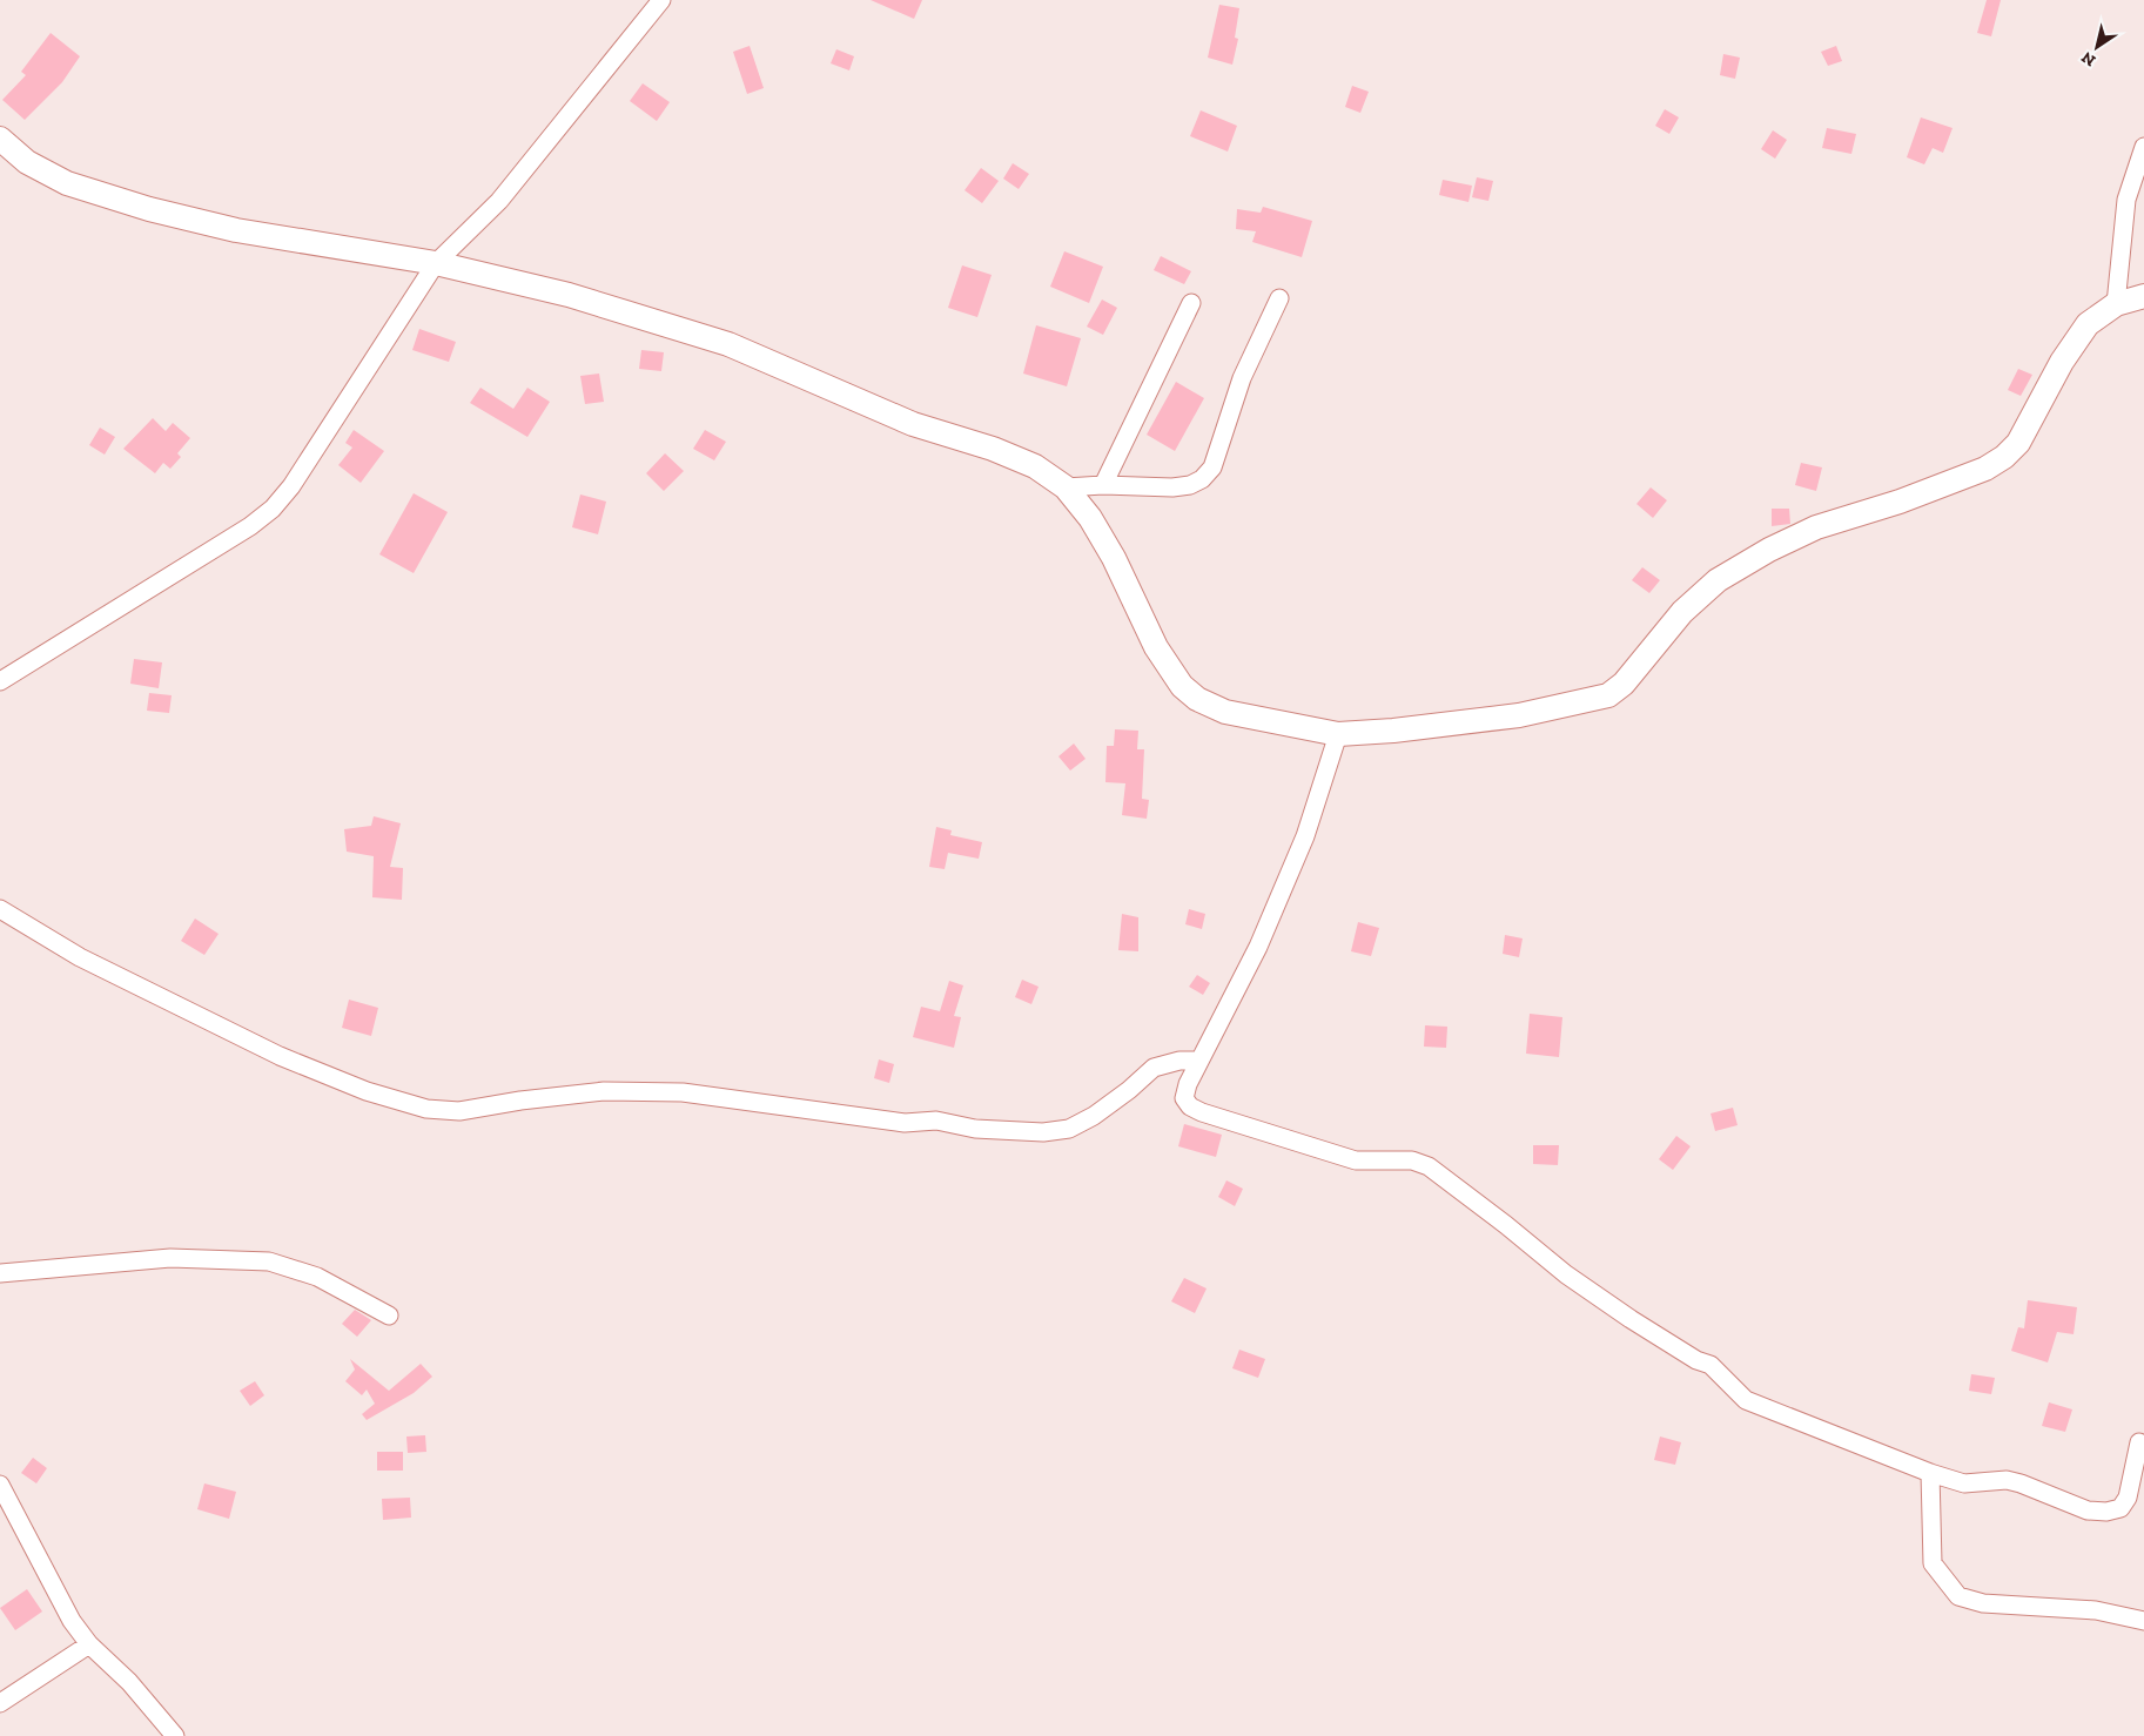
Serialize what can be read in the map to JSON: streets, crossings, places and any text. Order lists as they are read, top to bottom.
{
  "north": "bottom left"
}
